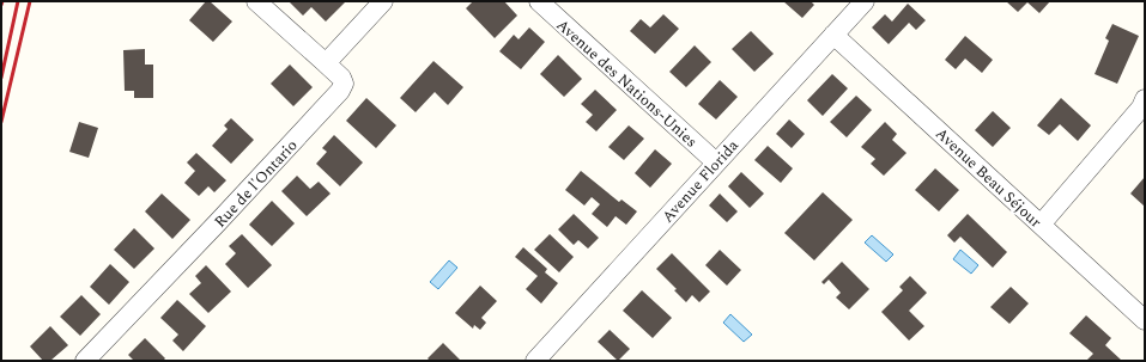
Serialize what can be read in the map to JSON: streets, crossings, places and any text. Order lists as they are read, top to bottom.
{
  "streets": {
    "street": [
      "Avenue des Nations-Unies",
      "Avenue Beau Séjour",
      "Avenue Florida",
      "Rue de l'Ontario"
    ]
  },
  "crossings": [
    ["Avenue des Nations-Unies", "Avenue Florida"],
    ["Avenue Beau Séjour", "Avenue Florida"]
  ]
}
